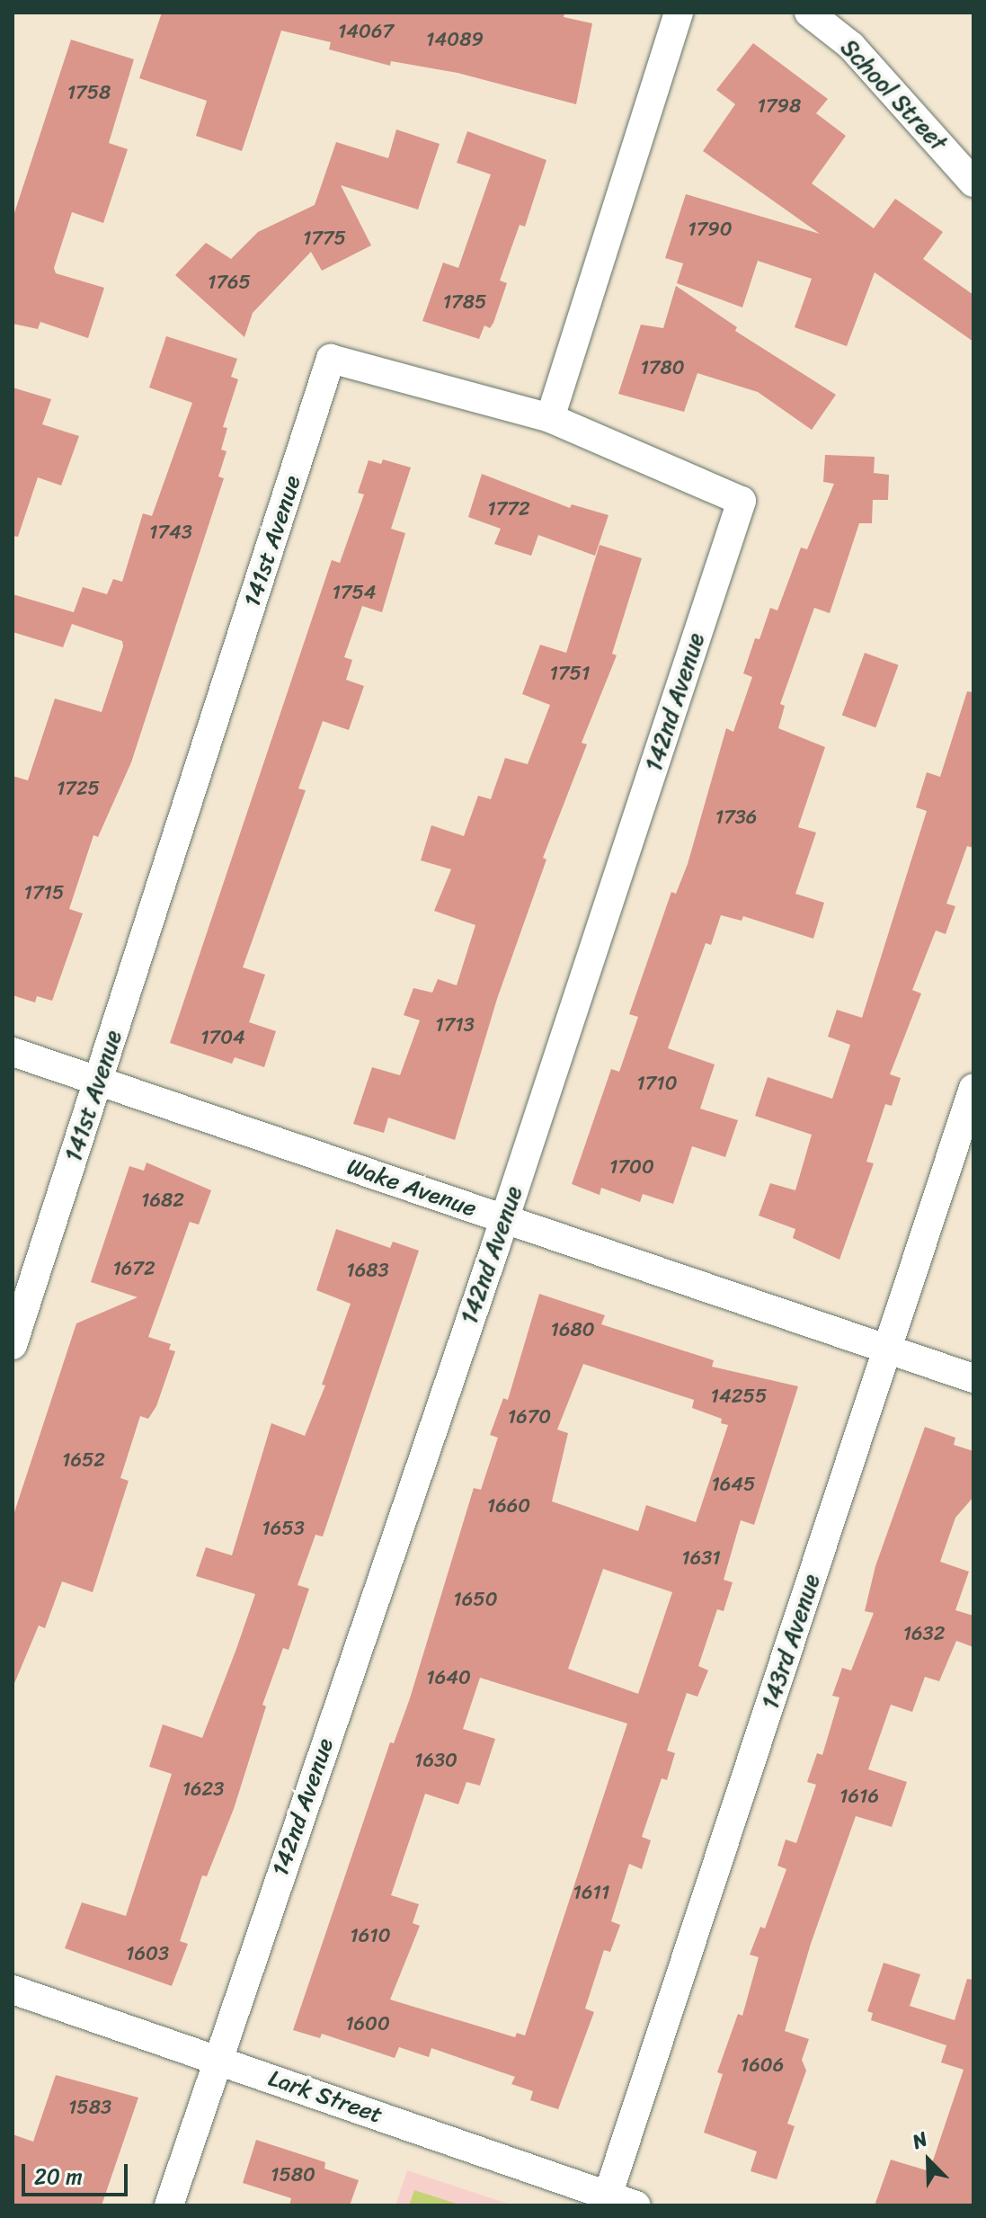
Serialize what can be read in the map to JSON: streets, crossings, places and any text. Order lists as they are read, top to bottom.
{
  "streets": {
    "street": [
      "School Street",
      "141st Avenue",
      "142nd Avenue",
      "Wake Avenue",
      "143rd Avenue",
      "Lark Street"
    ]
  },
  "crossings": [
    ["141st Avenue", "142nd Avenue"],
    ["141st Avenue", "Wake Avenue"],
    ["142nd Avenue", "Wake Avenue"],
    ["142nd Avenue", "Lark Street"],
    ["Wake Avenue", "143rd Avenue"],
    ["143rd Avenue", "Lark Street"]
  ],
  "house_numbers": [
    "14067",
    "14089",
    "1758",
    "1798",
    "1790",
    "1775",
    "1765",
    "1785",
    "1780",
    "1772",
    "1743",
    "1754",
    "1751",
    "1725",
    "1736",
    "1715",
    "1713",
    "1704",
    "1710",
    "1700",
    "1682",
    "1672",
    "1683",
    "1680",
    "14255",
    "1670",
    "1652",
    "1645",
    "1660",
    "1653",
    "1631",
    "1650",
    "1632",
    "1640",
    "1630",
    "1623",
    "1616",
    "1611",
    "1610",
    "1603",
    "1600",
    "1606",
    "1583",
    "1580"
  ],
  "scale_bar": "20 m",
  "north": "top left"
}
